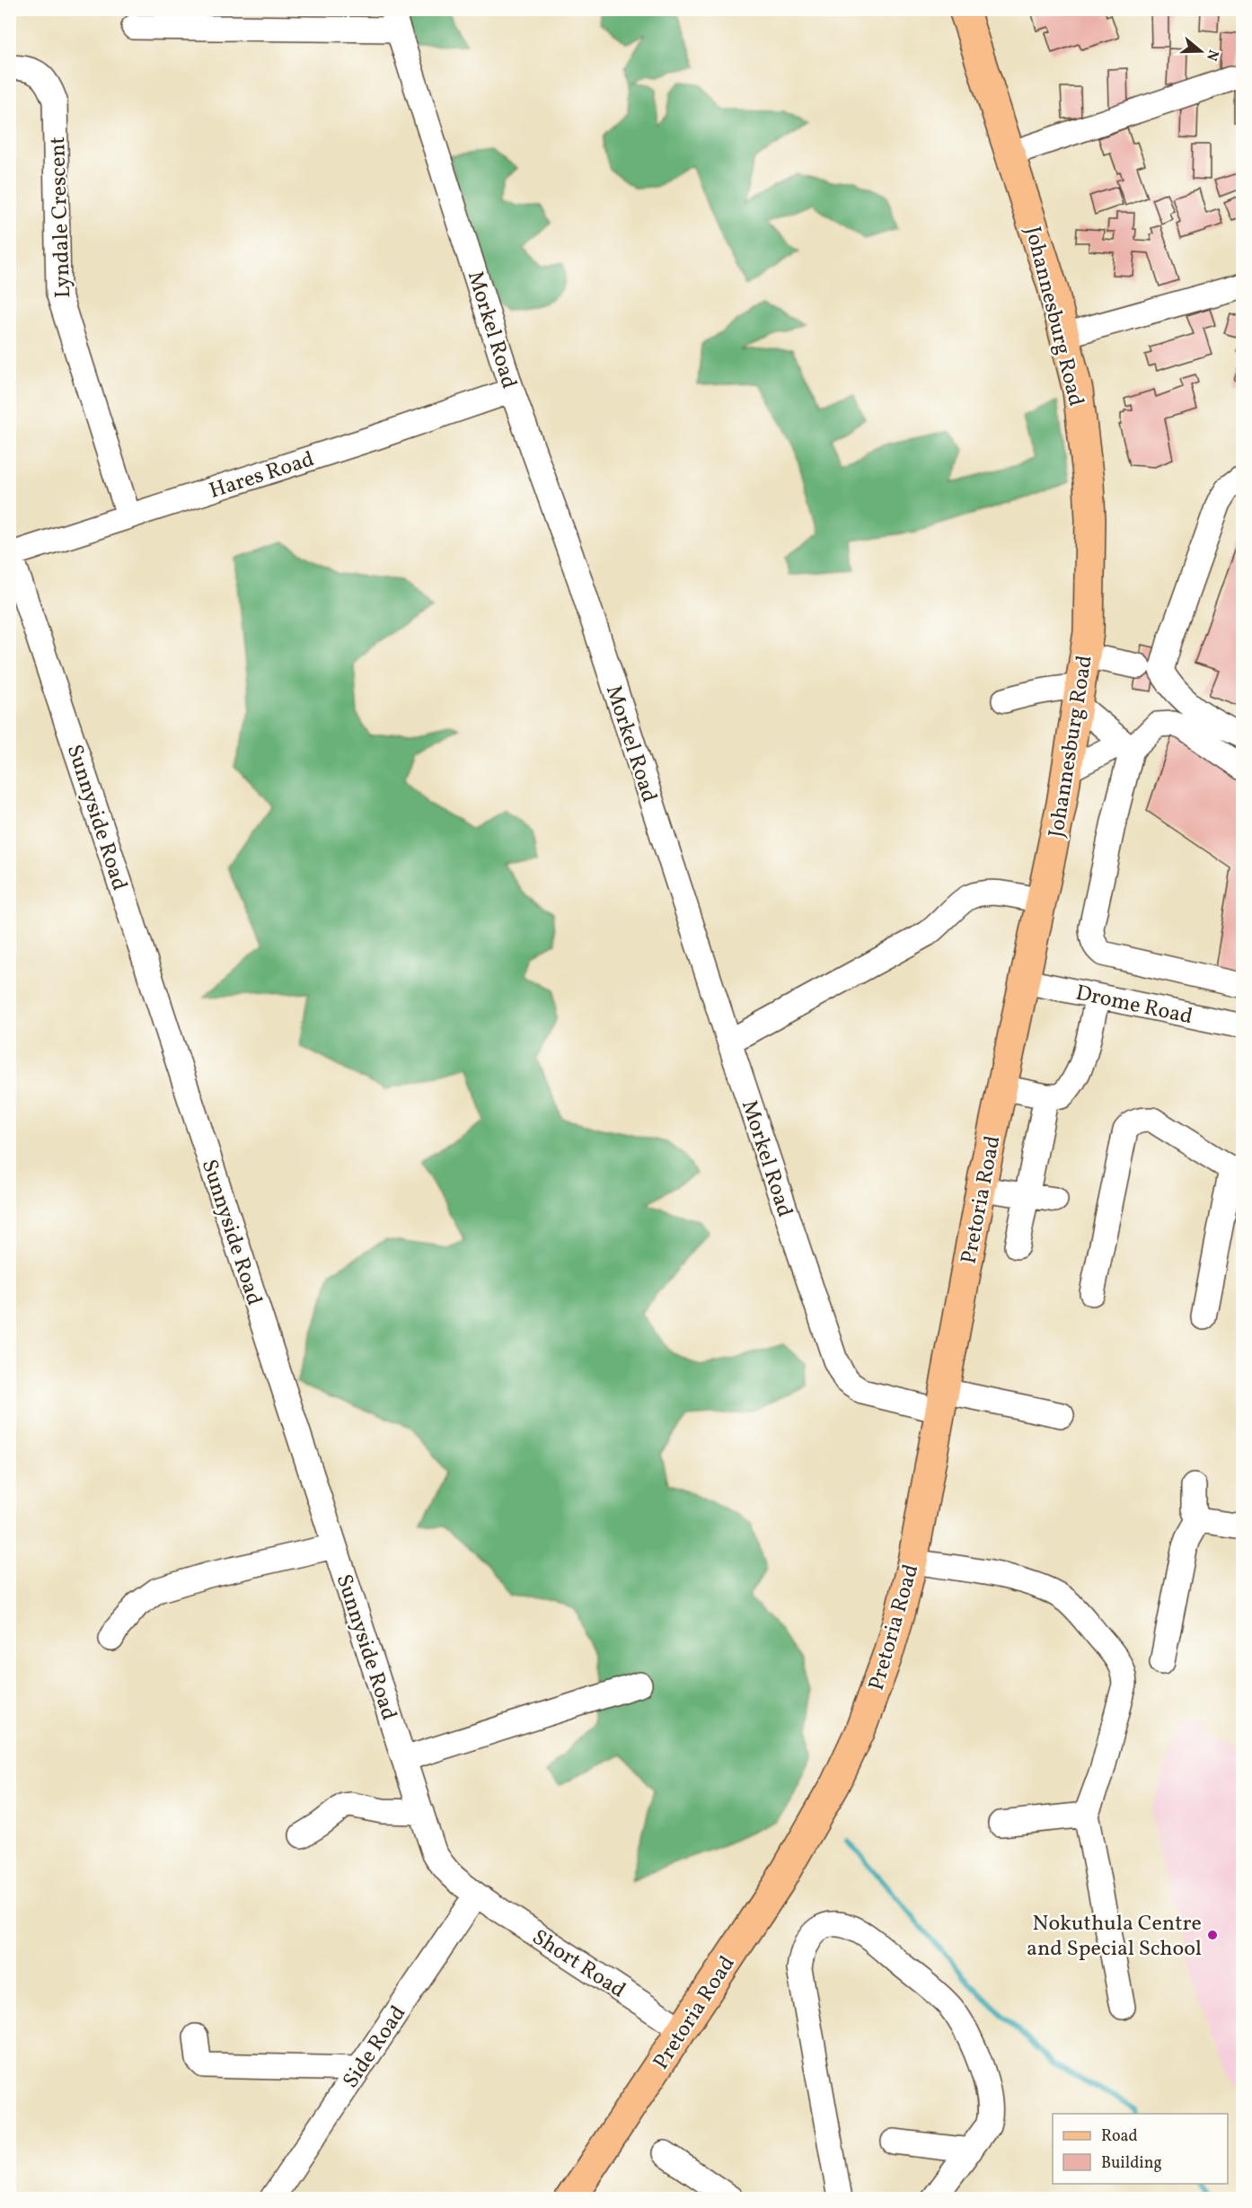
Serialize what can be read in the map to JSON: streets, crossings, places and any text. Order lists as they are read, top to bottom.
{
  "streets": {
    "main road": ["Johannesburg Road", "Pretoria Road"],
    "street": [
      "Lyndale Crescent",
      "Morkel Road",
      "Hares Road",
      "Sunnyside Road",
      "Drome Road",
      "Short Road",
      "Side Road"
    ]
  },
  "crossings": [
    ["Lyndale Crescent", "Hares Road"],
    ["Johannesburg Road", "Drome Road"],
    ["Johannesburg Road", "Pretoria Road"],
    ["Morkel Road", "Hares Road"],
    ["Morkel Road", "Pretoria Road"],
    ["Hares Road", "Sunnyside Road"],
    ["Sunnyside Road", "Short Road"],
    ["Sunnyside Road", "Side Road"],
    ["Drome Road", "Pretoria Road"],
    ["Pretoria Road", "Short Road"],
    ["Short Road", "Side Road"]
  ],
  "places": ["Nokuthula Centre and Special School"],
  "legend": ["Road", "Building"],
  "north": "right"
}
